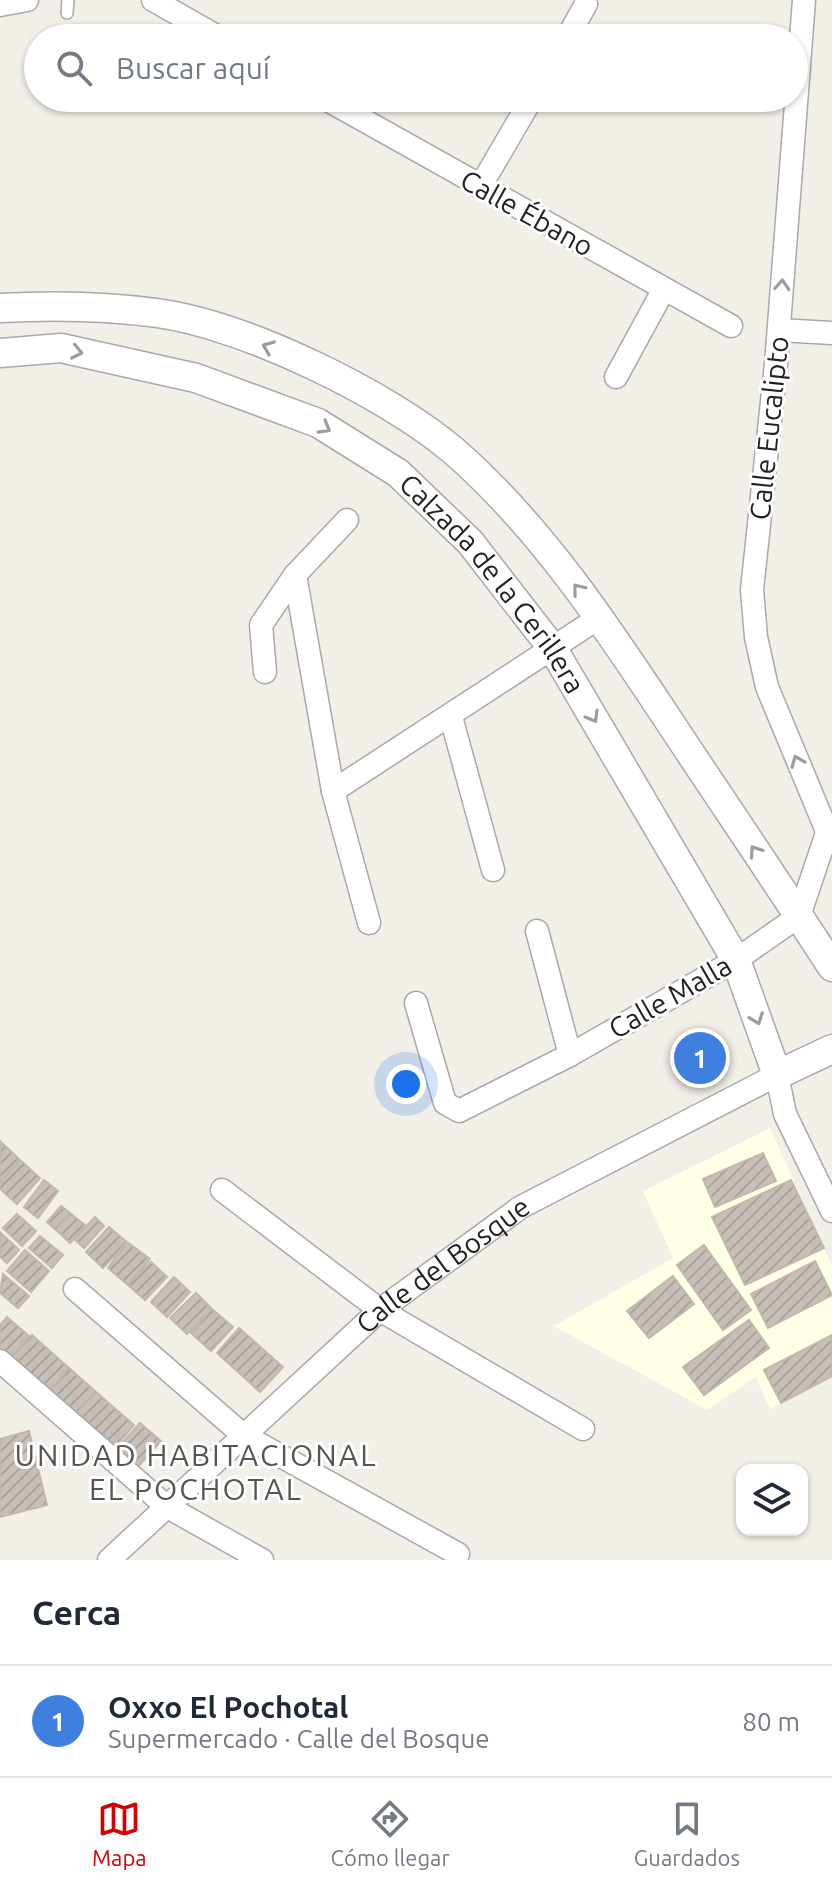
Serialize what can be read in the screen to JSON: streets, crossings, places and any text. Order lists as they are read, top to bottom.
{
  "streets": {
    "street": [
      "Calle Ébano",
      "Calle Eucalipto",
      "Calzada de la Cerillera",
      "Calle Malla",
      "Calle del Bosque"
    ]
  },
  "crossings": [
    ["Calzada de la Cerillera", "Calle Malla"],
    ["Calzada de la Cerillera", "Calle del Bosque"]
  ],
  "one_way": ["Calle Eucalipto"],
  "districts": ["UNIDAD HABITACIONAL EL POCHOTAL"],
  "page": {
    "search": "Buscar aquí",
    "pins": "1",
    "heading": "Cerca",
    "list": [
      {
        "mark": "1",
        "name": "Oxxo El Pochotal",
        "note": "Supermercado · Calle del Bosque",
        "value": "80 m"
      }
    ],
    "nav": ["Mapa", "Cómo llegar", "Guardados"]
  }
}
